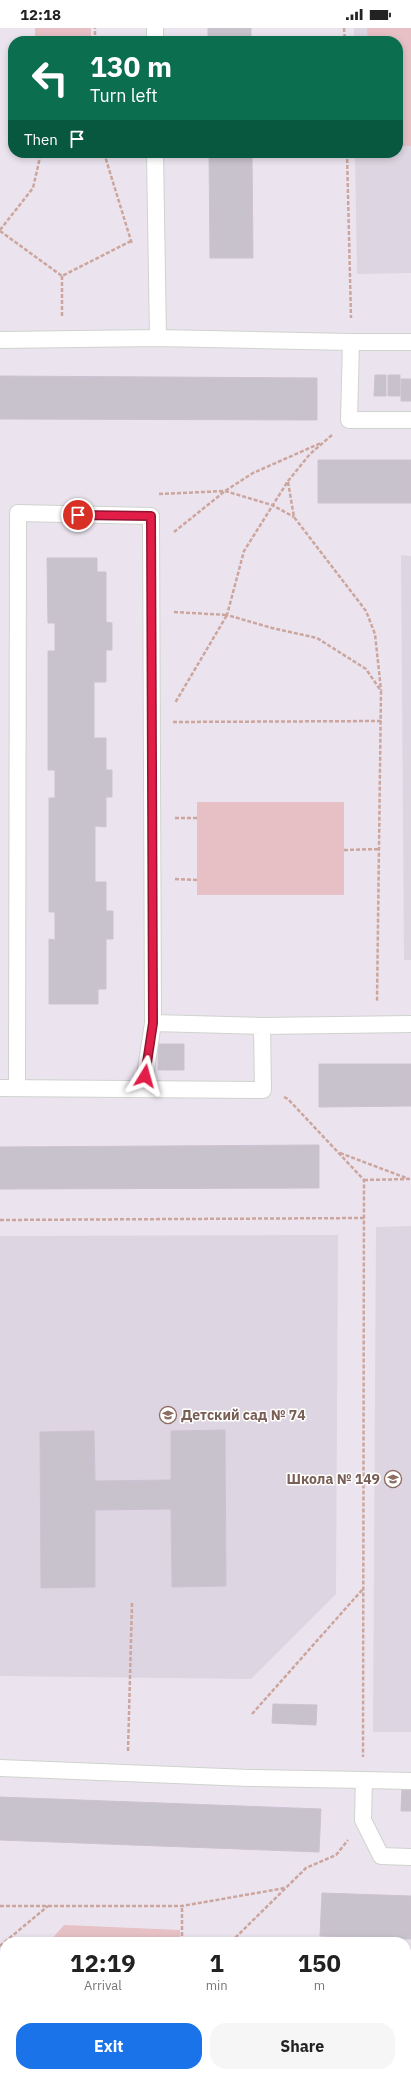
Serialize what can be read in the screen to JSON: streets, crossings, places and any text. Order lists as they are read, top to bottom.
{
  "places": {
    "school or university": ["Детский сад № 74", "Школа № 149"]
  },
  "page": {
    "status": "12:18",
    "turn": ["130 m", "Turn left"],
    "then": "Then",
    "eta": [
      "12:19",
      "Arrival",
      "1",
      "min",
      "150",
      "m"
    ],
    "buttons": ["Exit", "Share"]
  }
}
